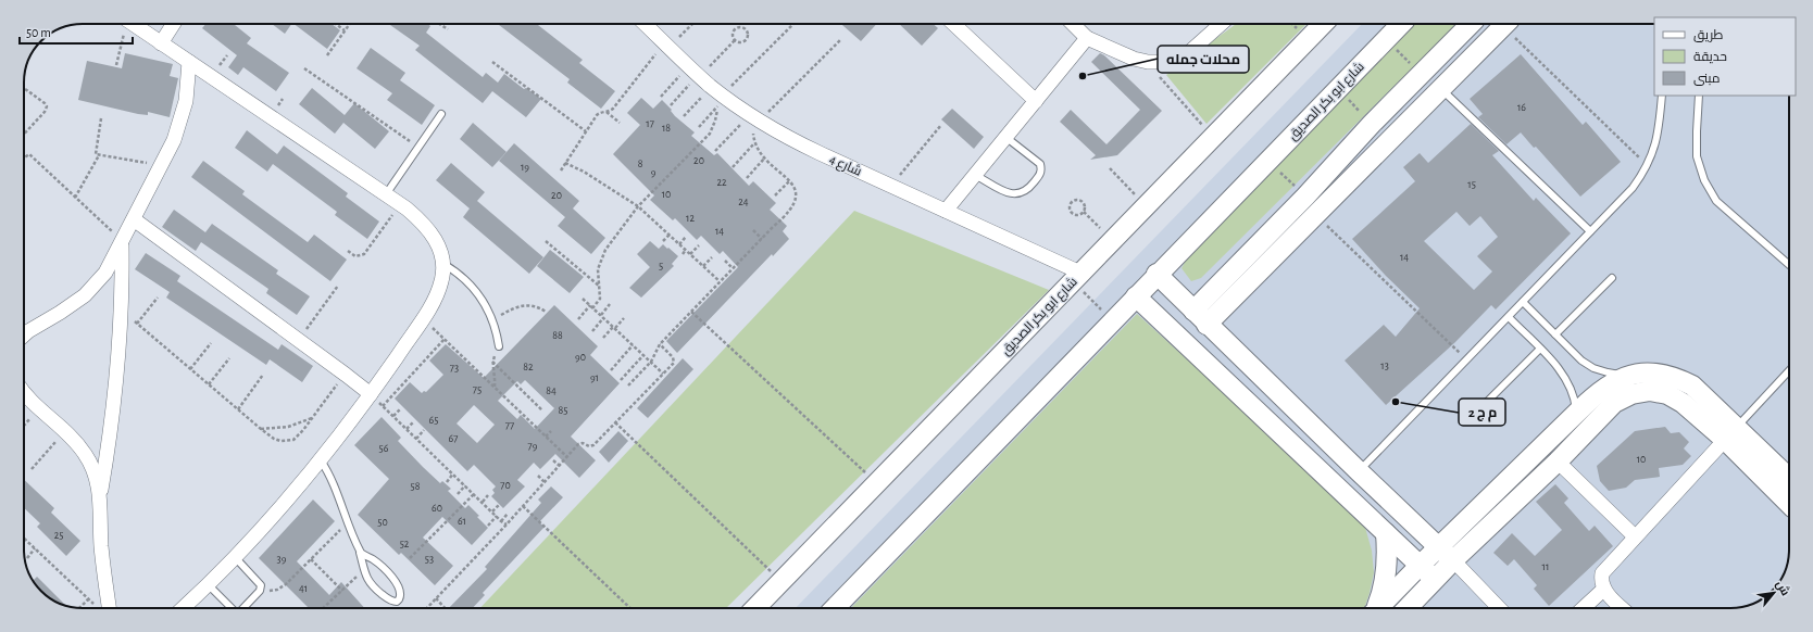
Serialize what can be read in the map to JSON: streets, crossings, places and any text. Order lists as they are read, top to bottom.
{
  "streets": {
    "street": ["شارع ابو بكر الصديق", "شارع 4"]
  },
  "crossings": [
    ["شارع ابو بكر الصديق", "شارع 4"]
  ],
  "places": ["محلات جمله", "م ج 2"],
  "house_numbers": [
    "16",
    "17",
    "18",
    "20",
    "8",
    "19",
    "9",
    "22",
    "15",
    "10",
    "20",
    "24",
    "12",
    "14",
    "14",
    "5",
    "88",
    "90",
    "13",
    "82",
    "73",
    "91",
    "75",
    "84",
    "85",
    "65",
    "77",
    "67",
    "79",
    "56",
    "10",
    "70",
    "58",
    "60",
    "61",
    "50",
    "25",
    "52",
    "39",
    "53",
    "11",
    "41"
  ],
  "legend": ["طريق", "حديقة", "مبنى"],
  "scale_bar": "50 m",
  "north": "top right"
}
